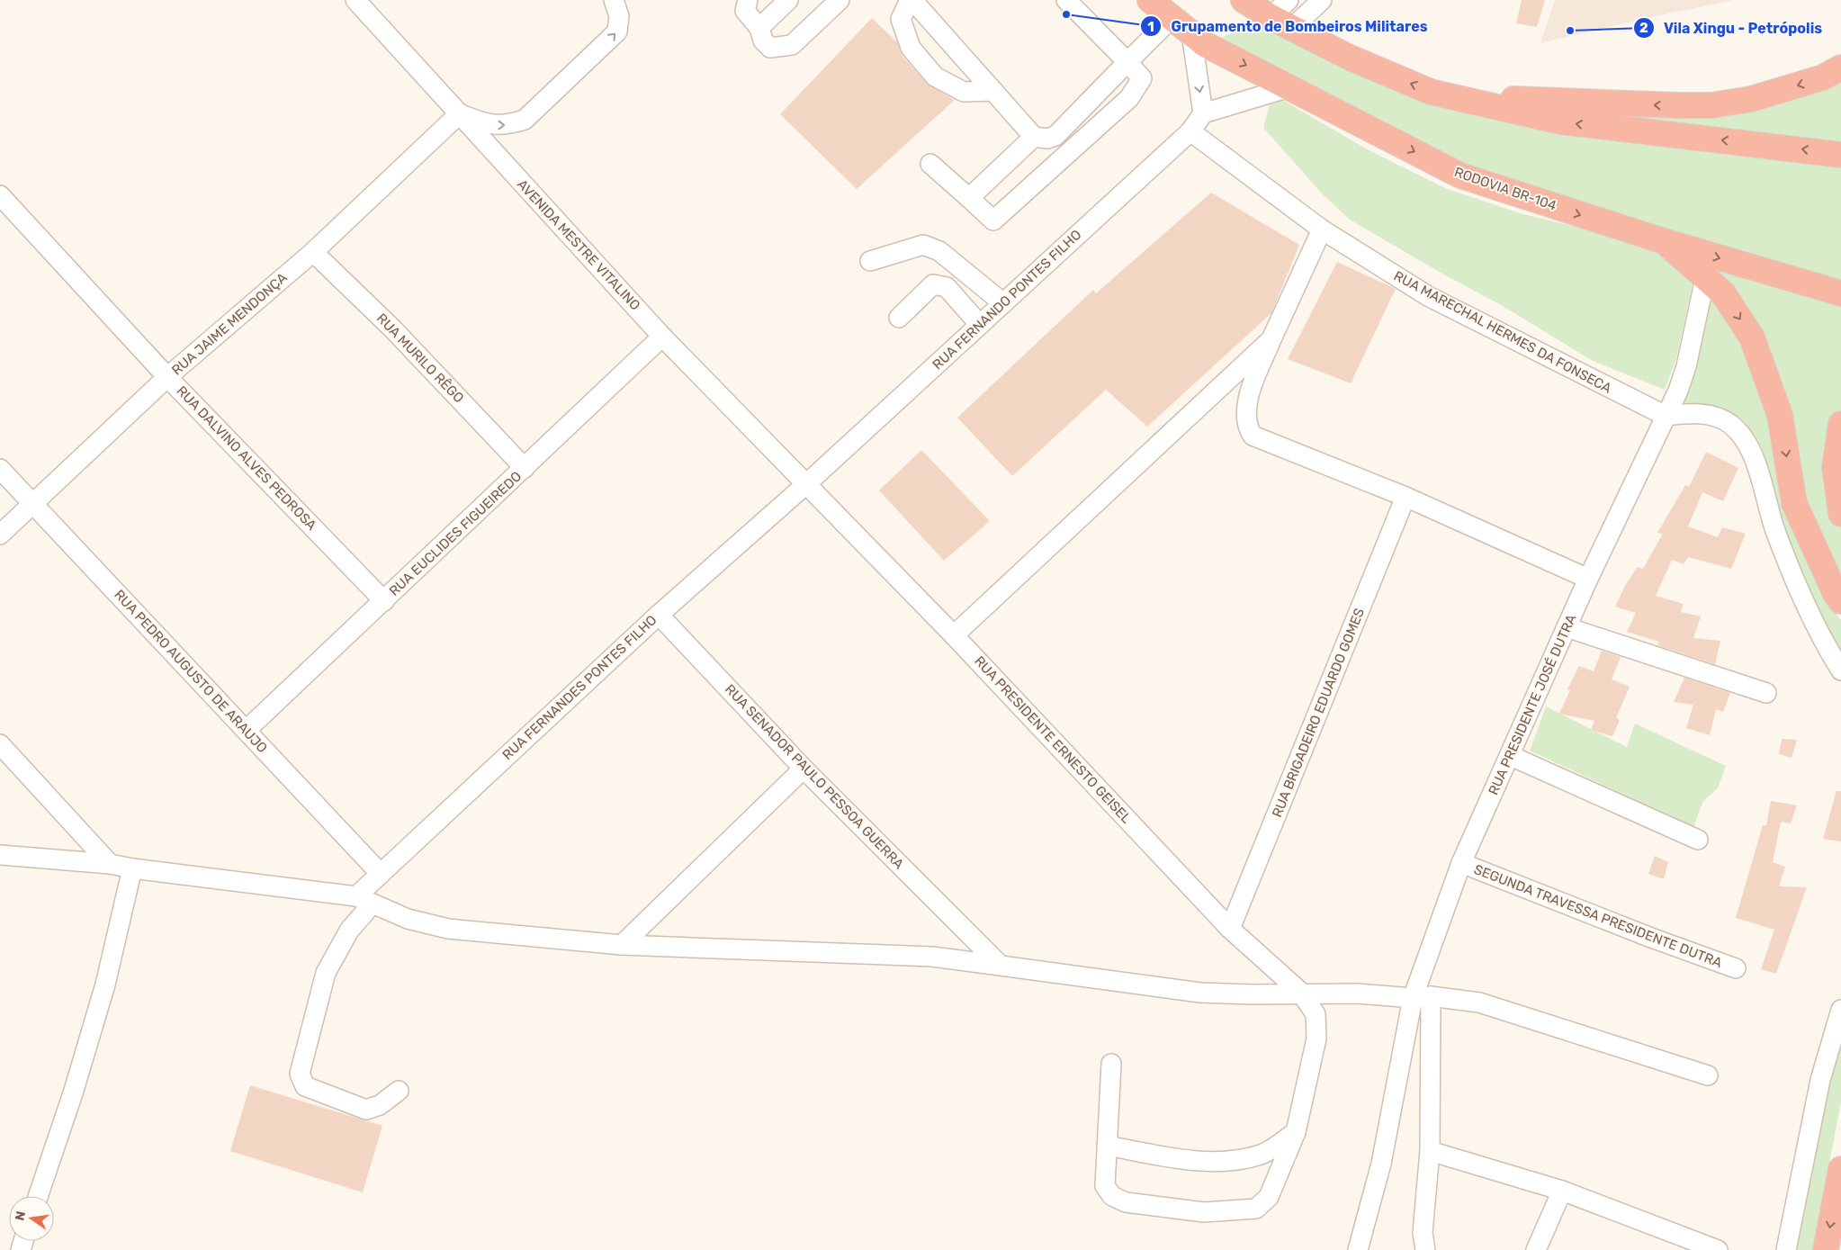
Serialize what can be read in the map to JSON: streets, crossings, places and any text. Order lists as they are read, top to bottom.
{
  "streets": {
    "highway": ["RODOVIA BR-104"],
    "street": [
      "AVENIDA MESTRE VITALINO",
      "RUA FERNANDO PONTES FILHO",
      "RUA JAIME MENDONÇA",
      "RUA MARECHAL HERMES DA FONSECA",
      "RUA MURILO RÊGO",
      "RUA DALVINO ALVES PEDROSA",
      "RUA EUCLIDES FIGUEIREDO",
      "RUA PEDRO AUGUSTO DE ARAUJO",
      "RUA FERNANDES PONTES FILHO",
      "RUA PRESIDENTE JOSÉ DUTRA",
      "RUA BRIGADEIRO EDUARDO GOMES",
      "RUA PRESIDENTE ERNESTO GEISEL",
      "RUA SENADOR PAULO PESSOA GUERRA",
      "SEGUNDA TRAVESSA PRESIDENTE DUTRA"
    ]
  },
  "crossings": [
    ["AVENIDA MESTRE VITALINO", "RUA FERNANDO PONTES FILHO"],
    ["AVENIDA MESTRE VITALINO", "RUA JAIME MENDONÇA"],
    ["AVENIDA MESTRE VITALINO", "RUA EUCLIDES FIGUEIREDO"],
    ["AVENIDA MESTRE VITALINO", "RUA FERNANDES PONTES FILHO"],
    ["AVENIDA MESTRE VITALINO", "RUA PRESIDENTE ERNESTO GEISEL"],
    ["RUA FERNANDO PONTES FILHO", "RUA MARECHAL HERMES DA FONSECA"],
    ["RUA FERNANDO PONTES FILHO", "RUA FERNANDES PONTES FILHO"],
    ["RUA FERNANDO PONTES FILHO", "RUA PRESIDENTE ERNESTO GEISEL"],
    ["RUA JAIME MENDONÇA", "RUA MURILO RÊGO"],
    ["RUA JAIME MENDONÇA", "RUA DALVINO ALVES PEDROSA"],
    ["RUA JAIME MENDONÇA", "RUA PEDRO AUGUSTO DE ARAUJO"],
    ["RUA MARECHAL HERMES DA FONSECA", "RUA PRESIDENTE JOSÉ DUTRA"],
    ["RUA MURILO RÊGO", "RUA EUCLIDES FIGUEIREDO"],
    ["RUA DALVINO ALVES PEDROSA", "RUA EUCLIDES FIGUEIREDO"],
    ["RUA EUCLIDES FIGUEIREDO", "RUA PEDRO AUGUSTO DE ARAUJO"],
    ["RUA PEDRO AUGUSTO DE ARAUJO", "RUA FERNANDES PONTES FILHO"],
    ["RUA FERNANDES PONTES FILHO", "RUA PRESIDENTE ERNESTO GEISEL"],
    ["RUA FERNANDES PONTES FILHO", "RUA SENADOR PAULO PESSOA GUERRA"],
    ["RUA PRESIDENTE JOSÉ DUTRA", "SEGUNDA TRAVESSA PRESIDENTE DUTRA"],
    ["RUA BRIGADEIRO EDUARDO GOMES", "RUA PRESIDENTE ERNESTO GEISEL"]
  ],
  "places": ["Grupamento de Bombeiros Militares", "Vila Xingu - Petrópolis"],
  "north": "left"
}
